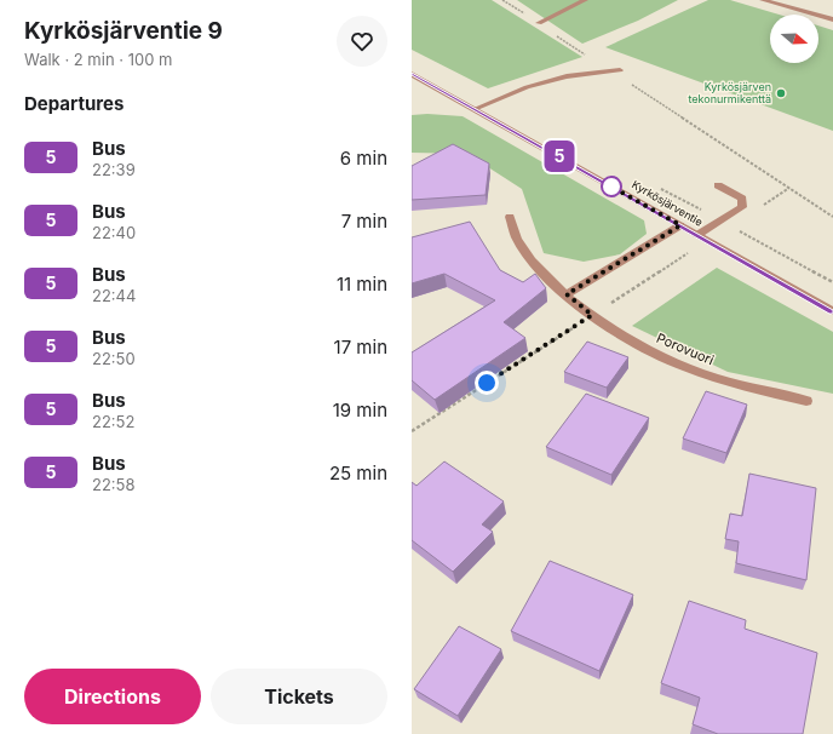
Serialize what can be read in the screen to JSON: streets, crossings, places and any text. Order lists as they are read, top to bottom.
{
  "streets": {
    "street": ["Kyrkösjärventie", "Porovuori"]
  },
  "places": ["Kyrkösjärven tekonurmikenttä"],
  "lines": ["bus line 5"],
  "north": "right",
  "page": {
    "heading": [
      ["Kyrkösjärventie 9", "Walk · 2 min · 100 m"],
      "Departures"
    ],
    "on_map": "5",
    "list": [
      {
        "mark": "5",
        "name": "Bus",
        "note": "22:39",
        "value": "6 min"
      },
      {
        "mark": "5",
        "name": "Bus",
        "note": "22:40",
        "value": "7 min"
      },
      {
        "mark": "5",
        "name": "Bus",
        "note": "22:44",
        "value": "11 min"
      },
      {
        "mark": "5",
        "name": "Bus",
        "note": "22:50",
        "value": "17 min"
      },
      {
        "mark": "5",
        "name": "Bus",
        "note": "22:52",
        "value": "19 min"
      },
      {
        "mark": "5",
        "name": "Bus",
        "note": "22:58",
        "value": "25 min"
      }
    ],
    "buttons": ["Directions", "Tickets"]
  }
}
